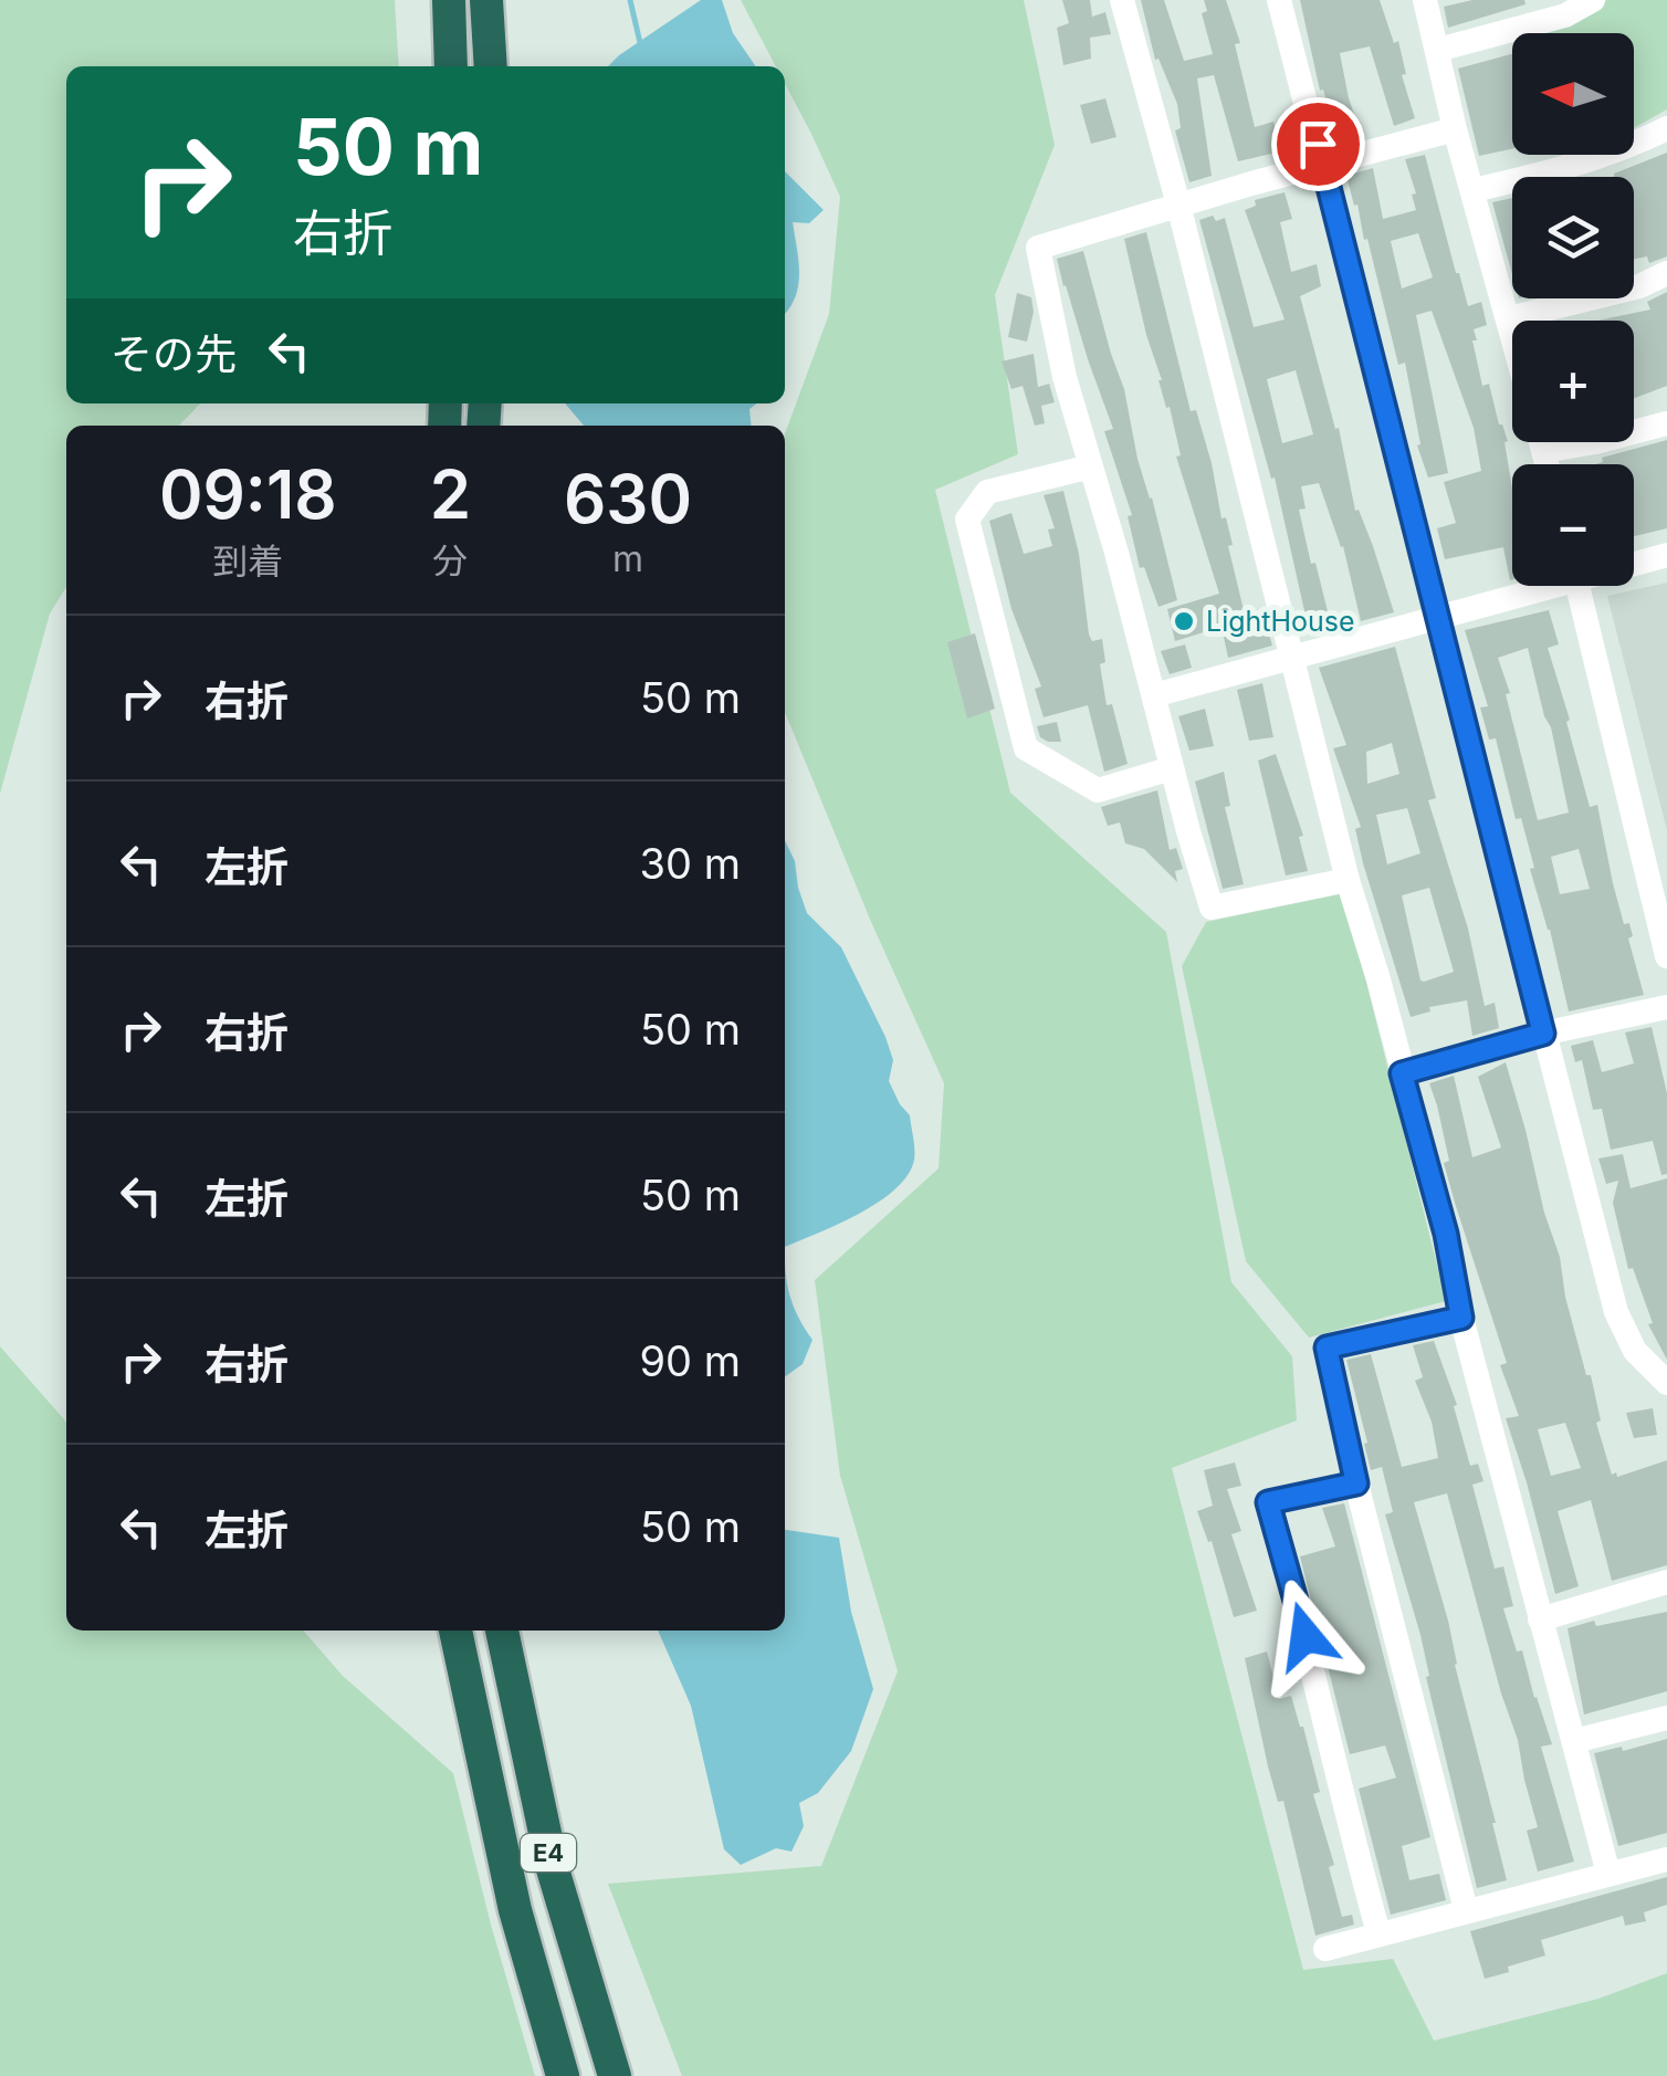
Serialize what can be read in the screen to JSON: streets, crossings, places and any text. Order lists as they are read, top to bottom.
{
  "streets": {
    "highway": ["E4"]
  },
  "places": ["LightHouse"],
  "north": "left",
  "page": {
    "map_buttons": ["+", "−"],
    "turn": ["50 m", "右折"],
    "then": "その先",
    "eta": [
      "09:18",
      "到着",
      "2",
      "分",
      "630",
      "m"
    ],
    "list": [
      {
        "name": "右折",
        "value": "50 m"
      },
      {
        "name": "左折",
        "value": "30 m"
      },
      {
        "name": "右折",
        "value": "50 m"
      },
      {
        "name": "左折",
        "value": "50 m"
      },
      {
        "name": "右折",
        "value": "90 m"
      },
      {
        "name": "左折",
        "value": "50 m"
      }
    ]
  }
}
